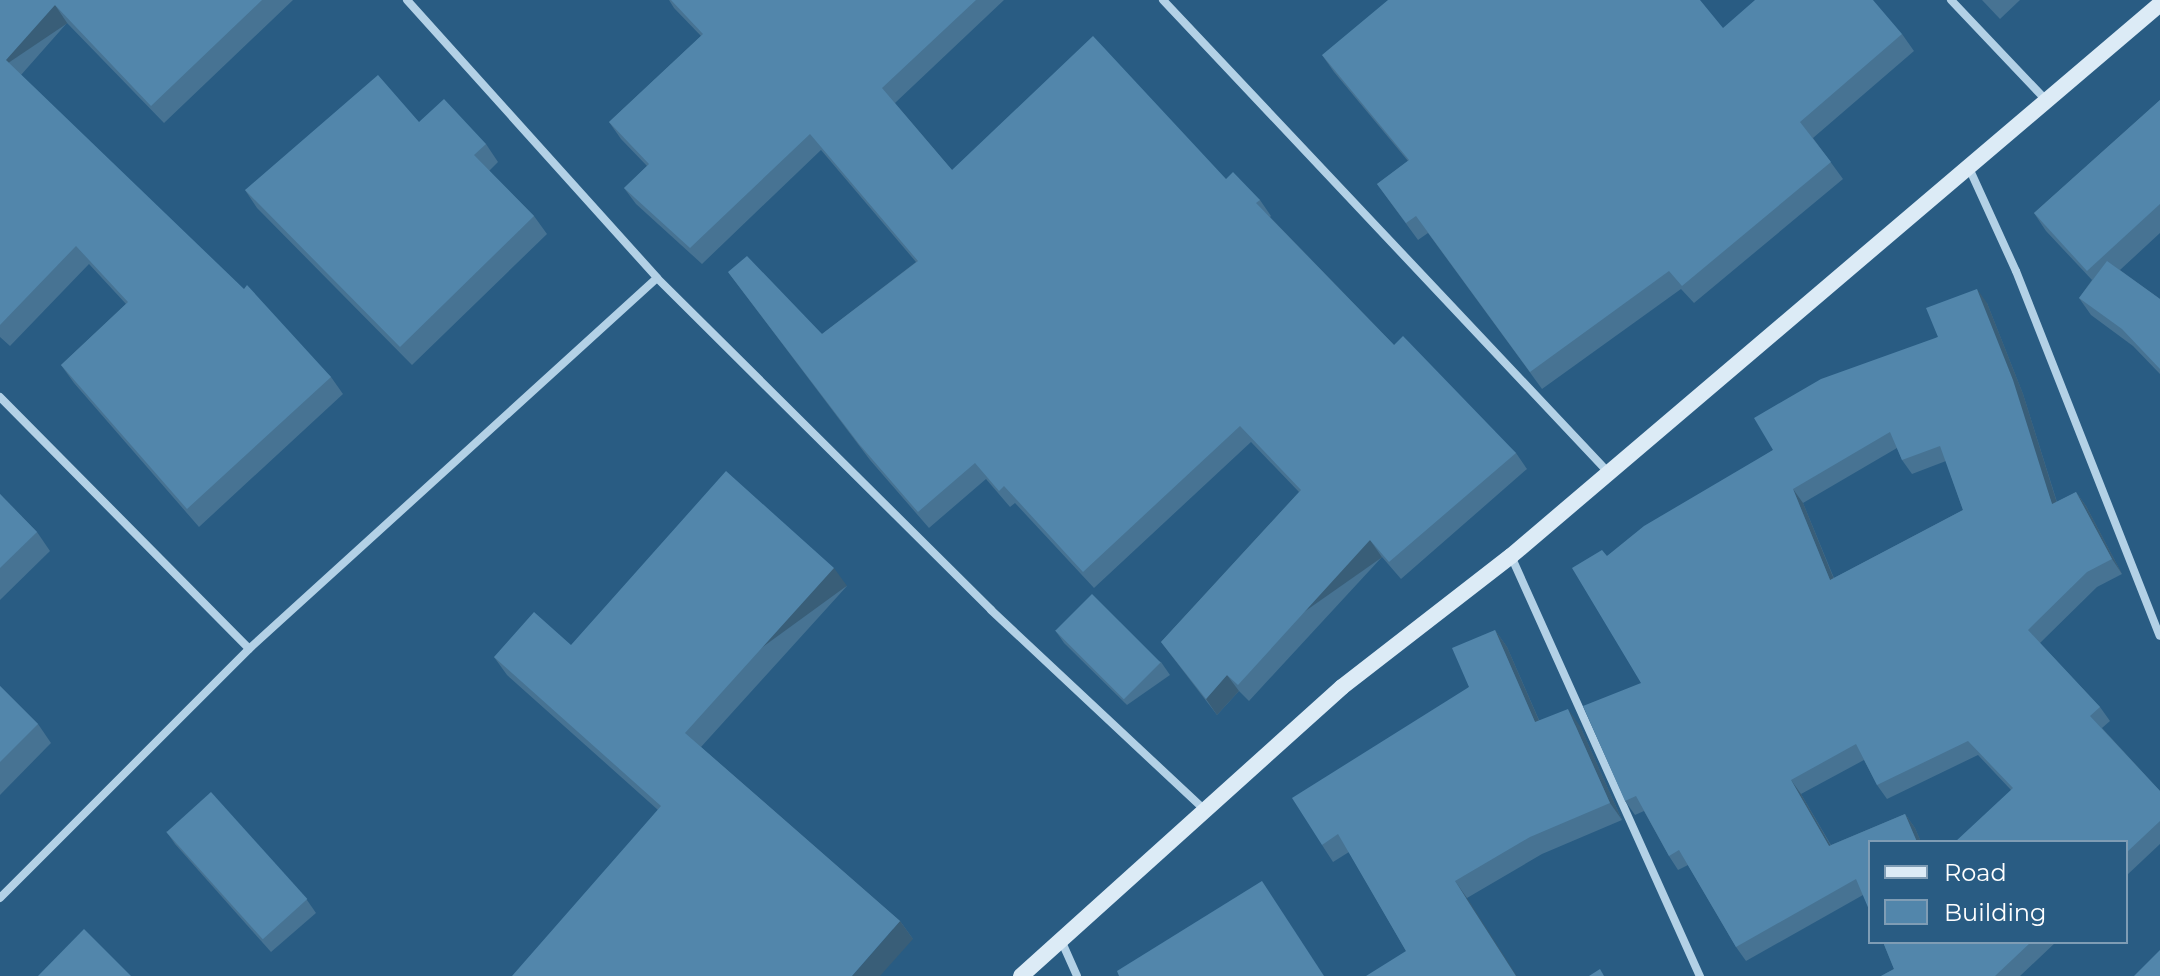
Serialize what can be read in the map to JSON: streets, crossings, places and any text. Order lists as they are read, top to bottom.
{
  "legend": ["Road", "Building"]
}
